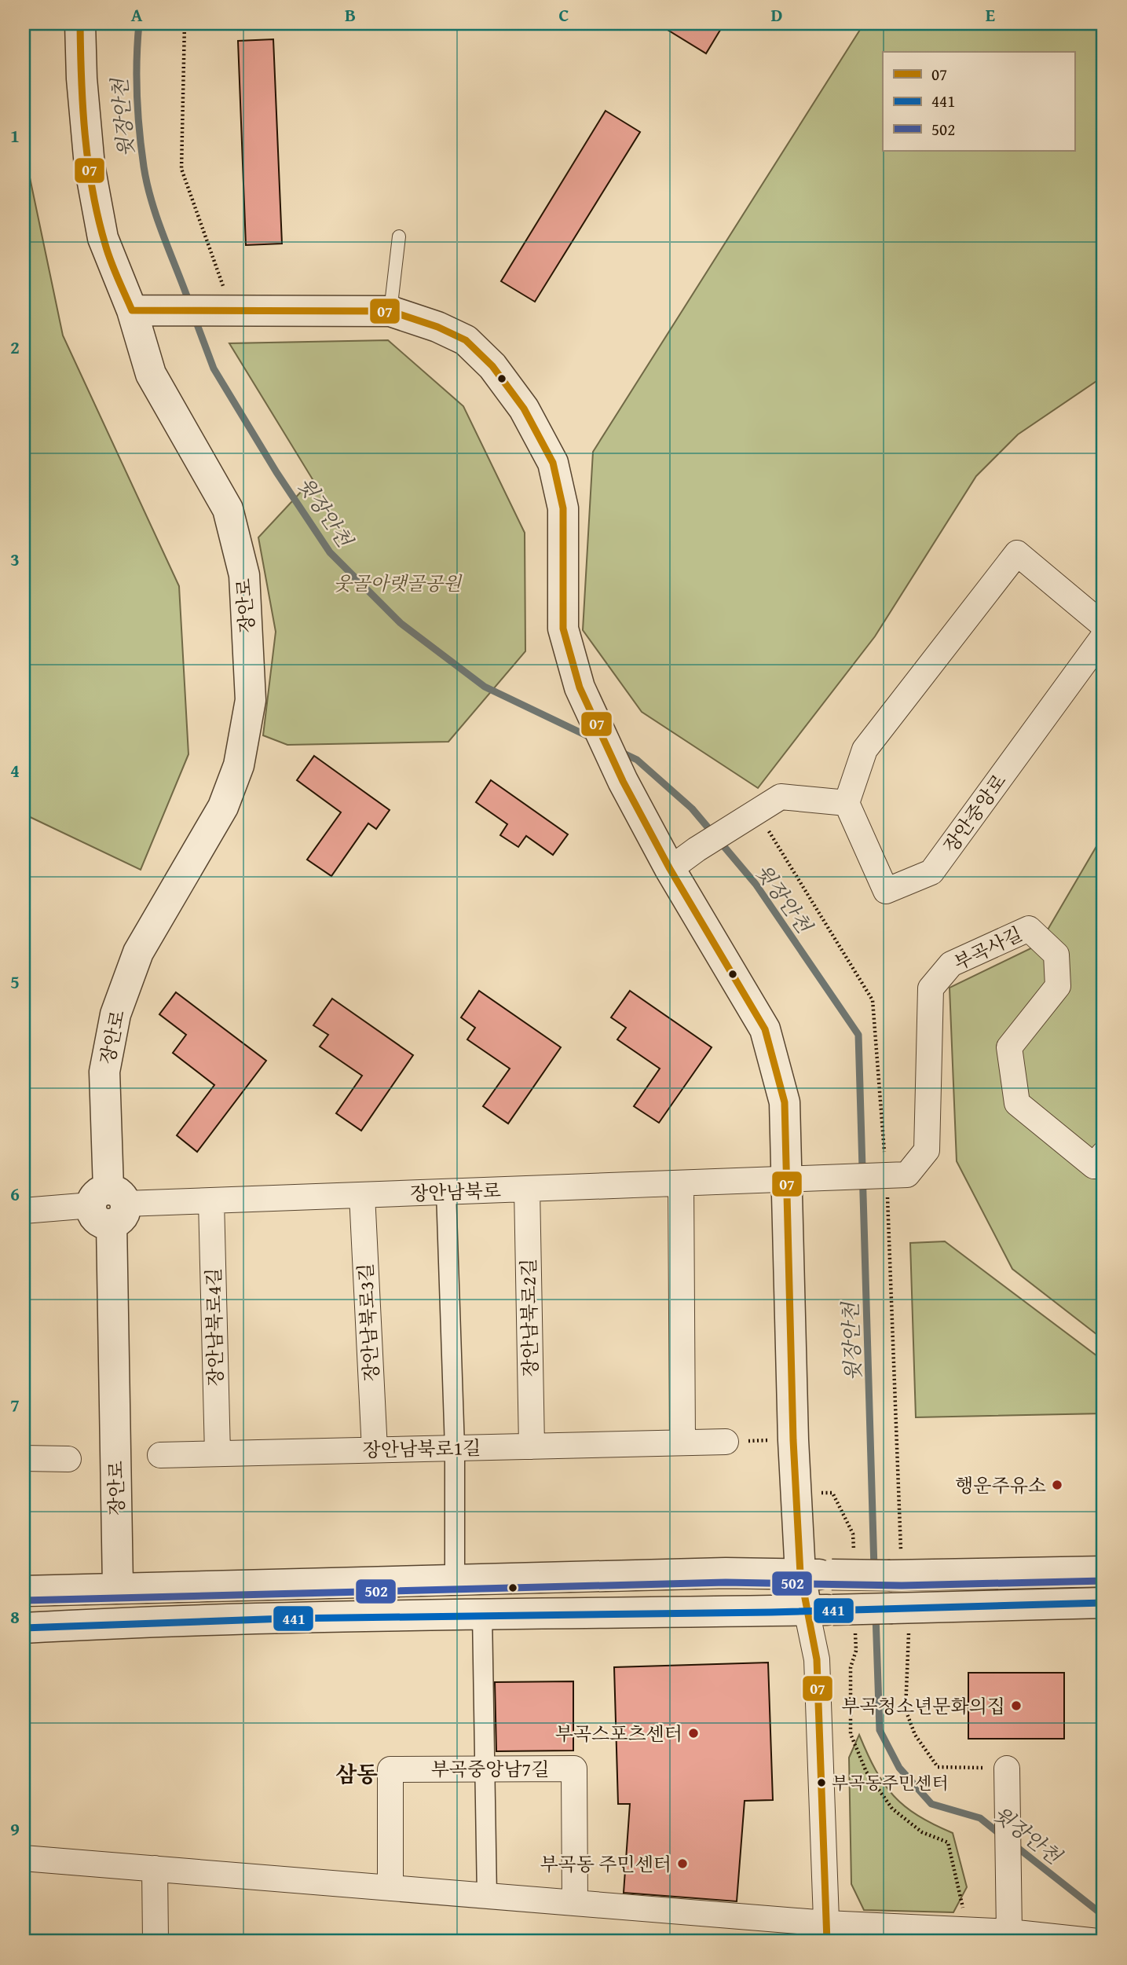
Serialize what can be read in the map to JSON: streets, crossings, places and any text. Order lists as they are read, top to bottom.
{
  "streets": {
    "street": [
      "장안로",
      "장안중앙로",
      "부곡사길",
      "장안남북로",
      "장안남북로2길",
      "장안남북로3길",
      "장안남북로4길",
      "장안남북로1길",
      "부곡중앙남7길"
    ]
  },
  "crossings": [
    ["장안로", "장안남북로"],
    ["부곡사길", "장안남북로"],
    ["장안남북로", "장안남북로2길"],
    ["장안남북로", "장안남북로3길"],
    ["장안남북로", "장안남북로4길"],
    ["장안남북로2길", "장안남북로1길"],
    ["장안남북로3길", "장안남북로1길"],
    ["장안남북로4길", "장안남북로1길"]
  ],
  "districts": ["삼동"],
  "water": ["윗장안천"],
  "parks": ["웃골아랫골공원"],
  "places": [
    "행운주유소",
    "부곡청소년문화의집",
    "부곡스포츠센터",
    "부곡동주민센터",
    "부곡동 주민센터"
  ],
  "lines": ["transit line 07", "transit line 502", "transit line 441"],
  "legend": ["07", "441", "502"],
  "grid": {
    "columns": [
      "A",
      "B",
      "C",
      "D",
      "E"
    ],
    "rows": [
      "1",
      "2",
      "3",
      "4",
      "5",
      "6",
      "7",
      "8",
      "9"
    ]
  }
}
